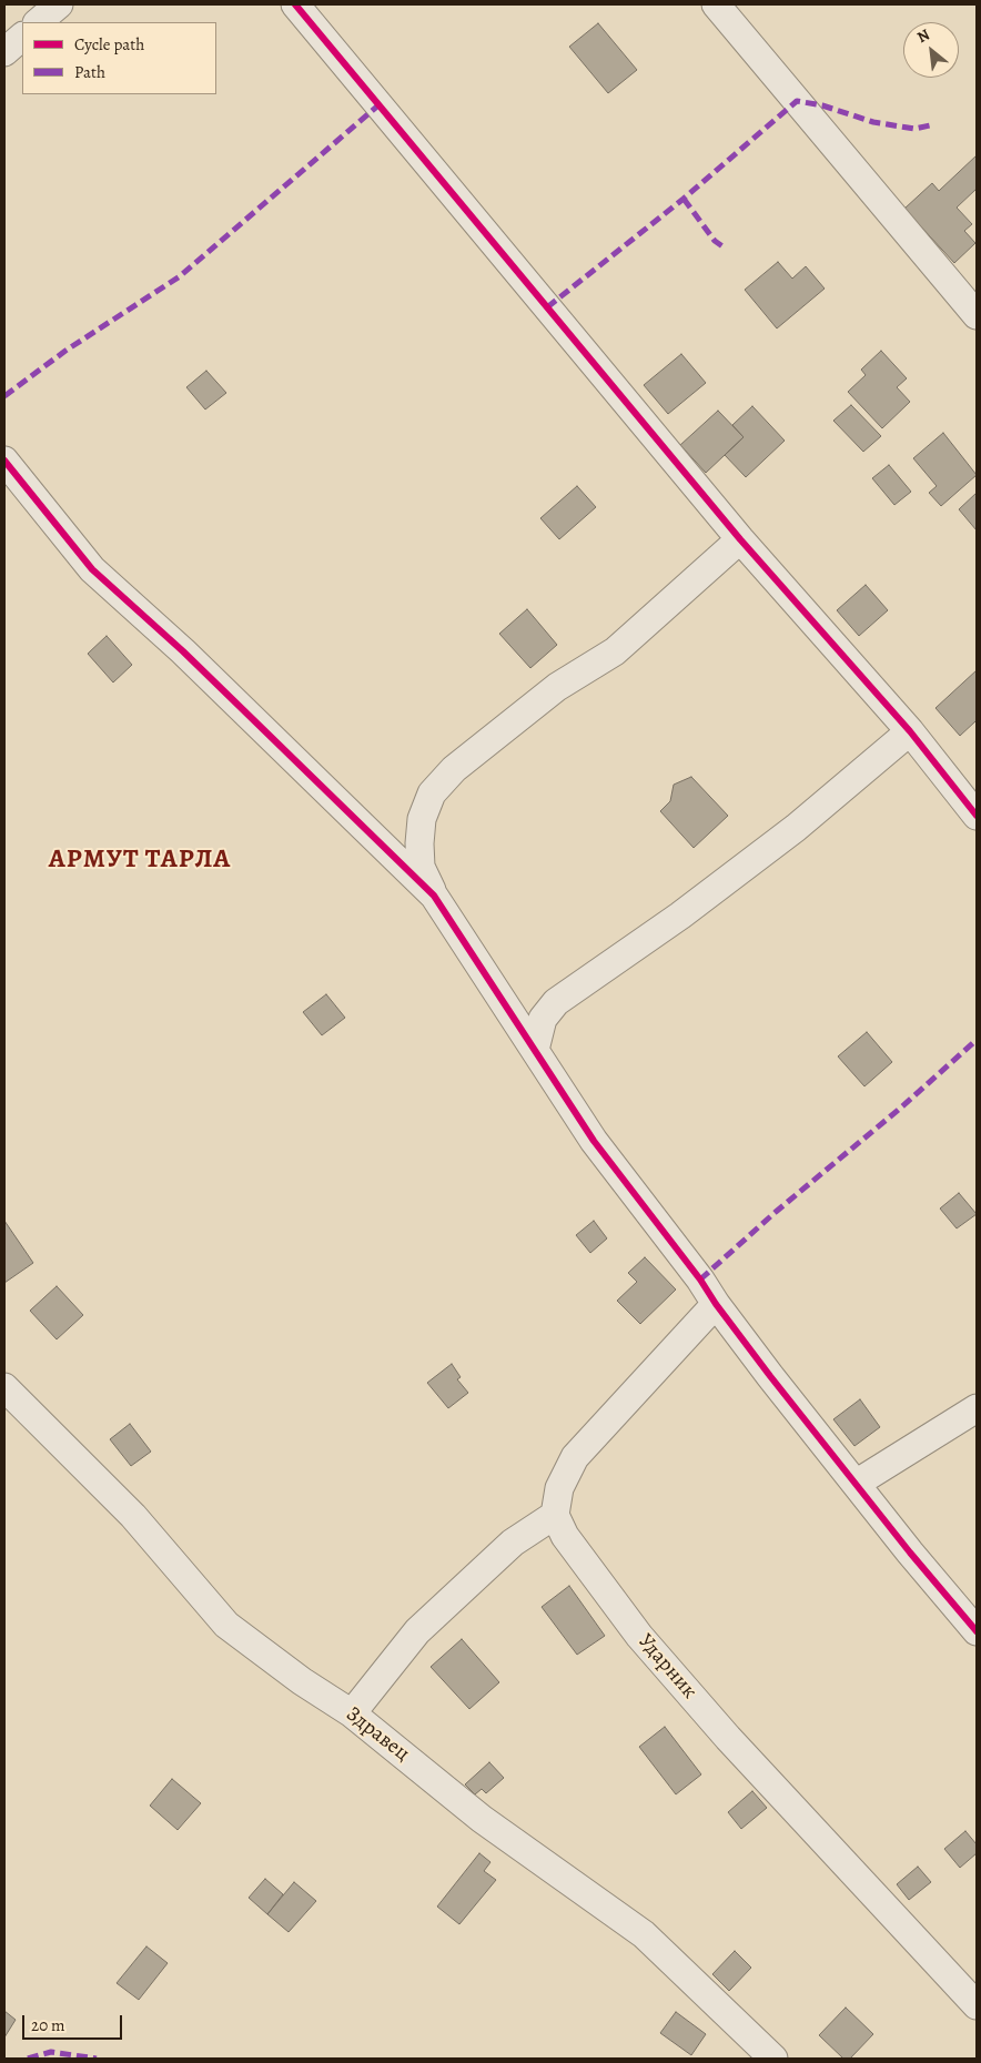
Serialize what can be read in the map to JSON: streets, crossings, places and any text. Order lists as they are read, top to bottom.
{
  "streets": {
    "street": ["Ударник", "Здравец"]
  },
  "districts": ["АРМУТ ТАРЛА"],
  "legend": ["Cycle path", "Path"],
  "scale_bar": "20 m",
  "north": "top left"
}
